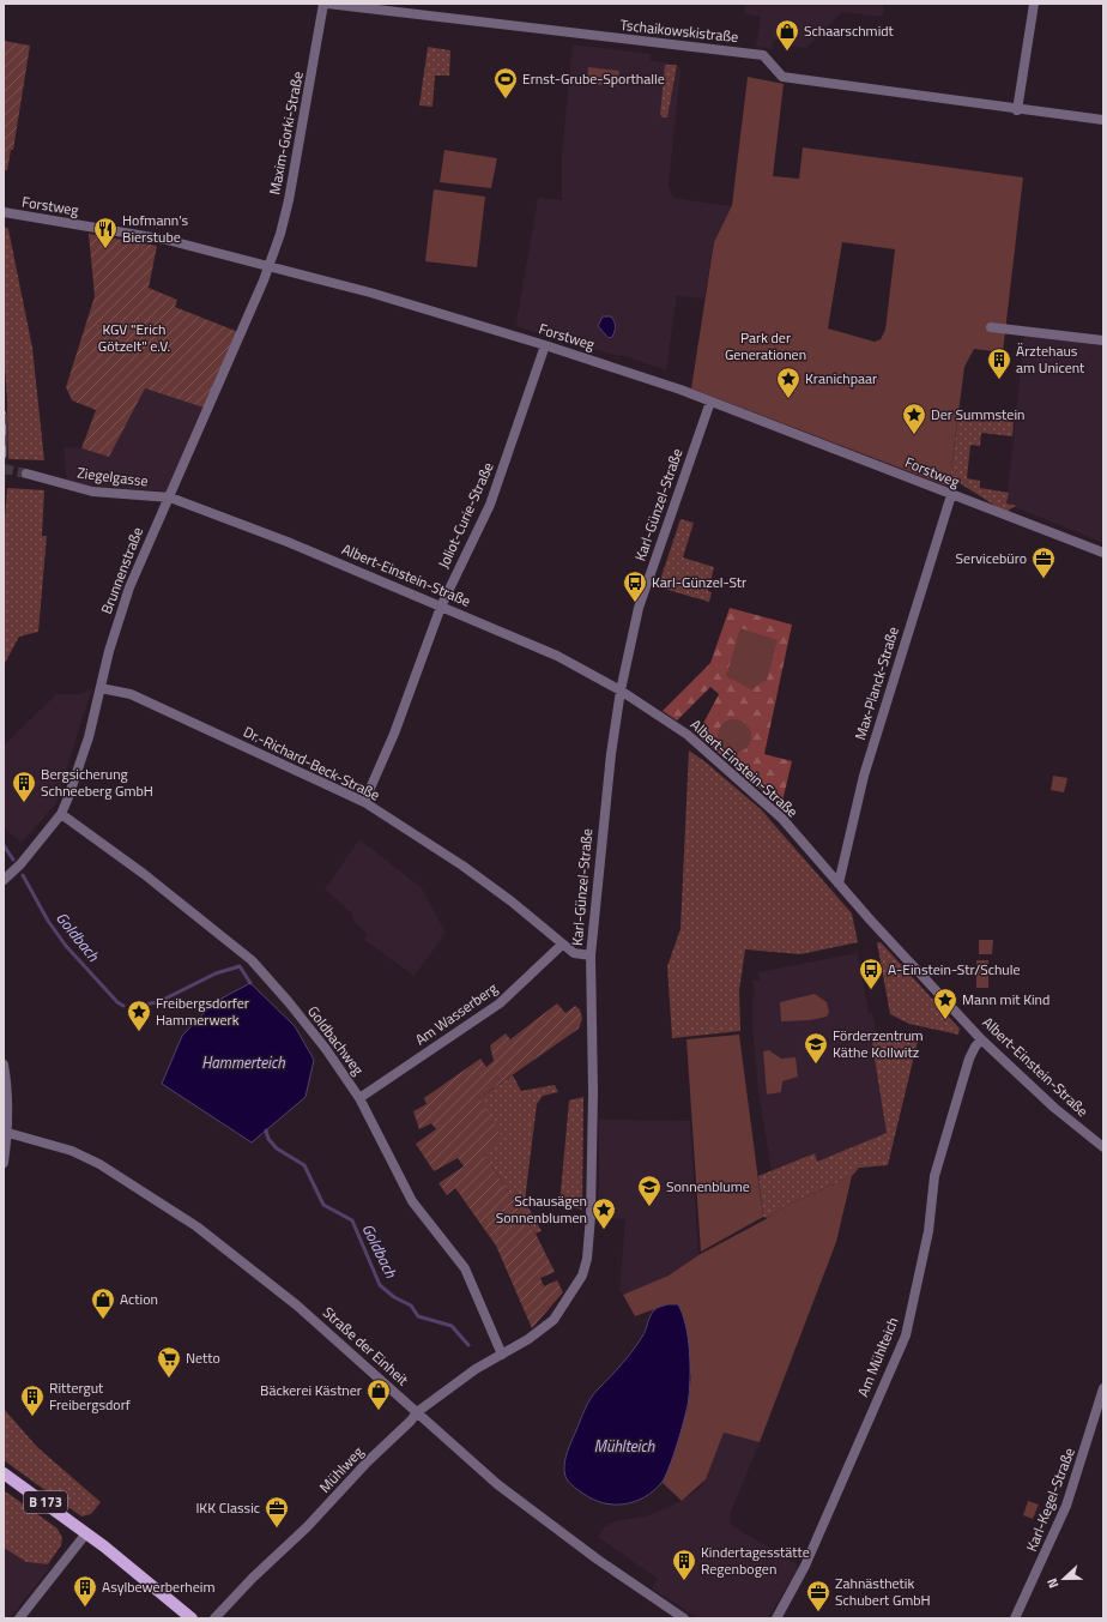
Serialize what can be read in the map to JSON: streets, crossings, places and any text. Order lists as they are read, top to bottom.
{
  "streets": {
    "main road": ["B 173"],
    "street": [
      "Tschaikowskistraße",
      "Maxim-Gorki-Straße",
      "Forstweg",
      "Ziegelgasse",
      "Karl-Günzel-Straße",
      "Joliot-Curie-Straße",
      "Brunnenstraße",
      "Albert-Einstein-Straße",
      "Max-Planck-Straße",
      "Dr.-Richard-Beck-Straße",
      "Am Wasserberg",
      "Goldbachweg",
      "Straße der Einheit",
      "Am Mühlteich",
      "Mühlweg",
      "Karl-Kegel-Straße"
    ]
  },
  "crossings": [
    ["Maxim-Gorki-Straße", "Forstweg"],
    ["Maxim-Gorki-Straße", "Brunnenstraße"],
    ["Forstweg", "Karl-Günzel-Straße"],
    ["Forstweg", "Joliot-Curie-Straße"],
    ["Forstweg", "Brunnenstraße"],
    ["Forstweg", "Max-Planck-Straße"],
    ["Ziegelgasse", "Brunnenstraße"],
    ["Ziegelgasse", "Albert-Einstein-Straße"],
    ["Karl-Günzel-Straße", "Albert-Einstein-Straße"],
    ["Karl-Günzel-Straße", "Dr.-Richard-Beck-Straße"],
    ["Karl-Günzel-Straße", "Goldbachweg"],
    ["Karl-Günzel-Straße", "Mühlweg"],
    ["Joliot-Curie-Straße", "Albert-Einstein-Straße"],
    ["Joliot-Curie-Straße", "Dr.-Richard-Beck-Straße"],
    ["Brunnenstraße", "Albert-Einstein-Straße"],
    ["Brunnenstraße", "Dr.-Richard-Beck-Straße"],
    ["Brunnenstraße", "Goldbachweg"],
    ["Albert-Einstein-Straße", "Max-Planck-Straße"],
    ["Albert-Einstein-Straße", "Am Mühlteich"],
    ["Dr.-Richard-Beck-Straße", "Am Wasserberg"],
    ["Am Wasserberg", "Goldbachweg"],
    ["Goldbachweg", "Mühlweg"],
    ["Straße der Einheit", "Mühlweg"]
  ],
  "water": ["Goldbach", "Hammerteich", "Mühlteich"],
  "parks": ["KGV \"Erich Götzelt\" e.V.", "Park der Generationen"],
  "places": {
    "shop": ["Schaarschmidt", "Action", "Bäckerei Kästner"],
    "sports": ["Ernst-Grube-Sporthalle"],
    "restaurant": ["Hofmann's Bierstube"],
    "building": [
      "Ärztehaus am Unicent",
      "Bergsicherung Schneeberg GmbH",
      "Rittergut Freibergsdorf",
      "Kindertagesstätte Regenbogen",
      "Asylbewerberheim"
    ],
    "place": [
      "Kranichpaar",
      "Der Summstein",
      "Mann mit Kind",
      "Freibergsdorfer Hammerwerk",
      "Schausägen Sonnenblumen"
    ],
    "office": ["Servicebüro", "IKK Classic", "Zahnästhetik Schubert GmbH"],
    "bus stop": ["Karl-Günzel-Str", "A-Einstein-Str/Schule"],
    "school or university": ["Förderzentrum Käthe Kollwitz", "Sonnenblume"],
    "supermarket": ["Netto"]
  },
  "north": "left"
}
